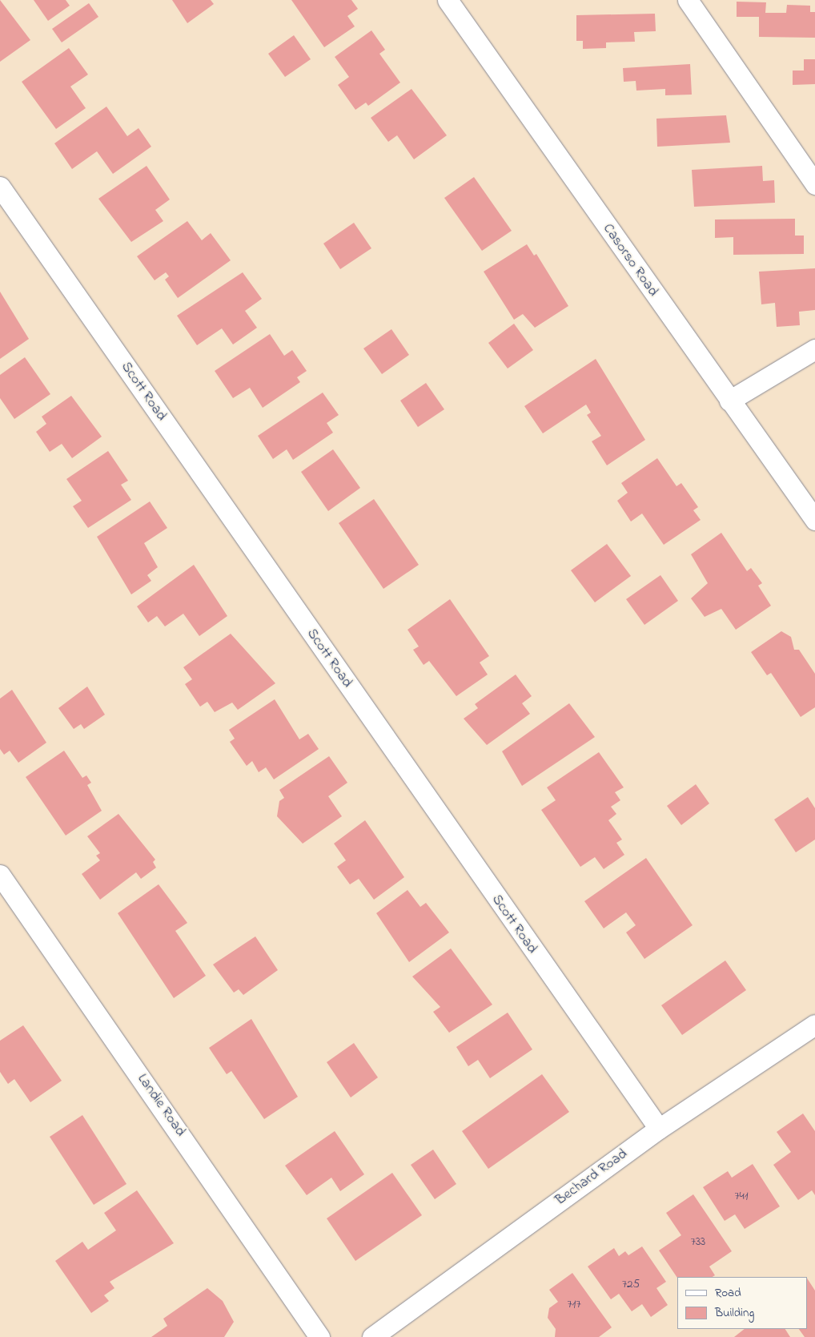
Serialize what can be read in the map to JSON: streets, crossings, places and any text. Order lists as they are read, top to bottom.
{
  "streets": {
    "street": [
      "Casorso Road",
      "Scott Road",
      "Landie Road",
      "Bechard Road"
    ]
  },
  "crossings": [
    ["Scott Road", "Bechard Road"]
  ],
  "house_numbers": [
    "741",
    "733",
    "725",
    "717"
  ],
  "legend": ["Road", "Building"]
}
